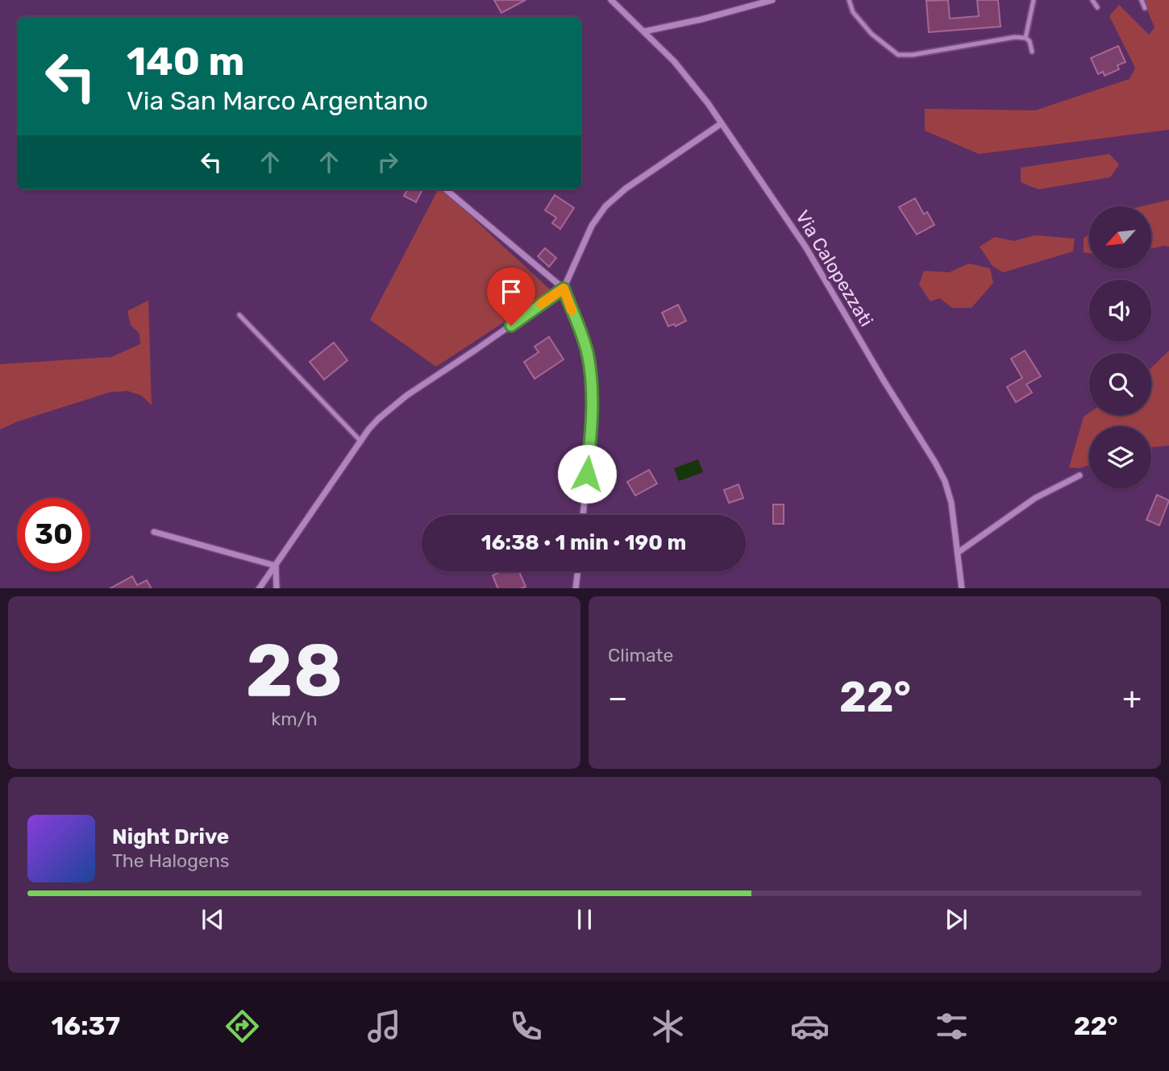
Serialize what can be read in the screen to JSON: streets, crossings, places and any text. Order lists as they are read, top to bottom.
{
  "streets": {
    "street": ["Via Calopezzati"]
  },
  "north": "bottom left",
  "page": {
    "turn": ["140 m", "Via San Marco Argentano"],
    "limit": "30",
    "trip": "16:38 · 1 min · 190 m",
    "tile": [
      ["28", "km/h"],
      "Climate"
    ],
    "heat": ["−", "22°", "+"],
    "song": ["Night Drive", "The Halogens"],
    "tabs": ["16:37", "22°"]
  }
}
